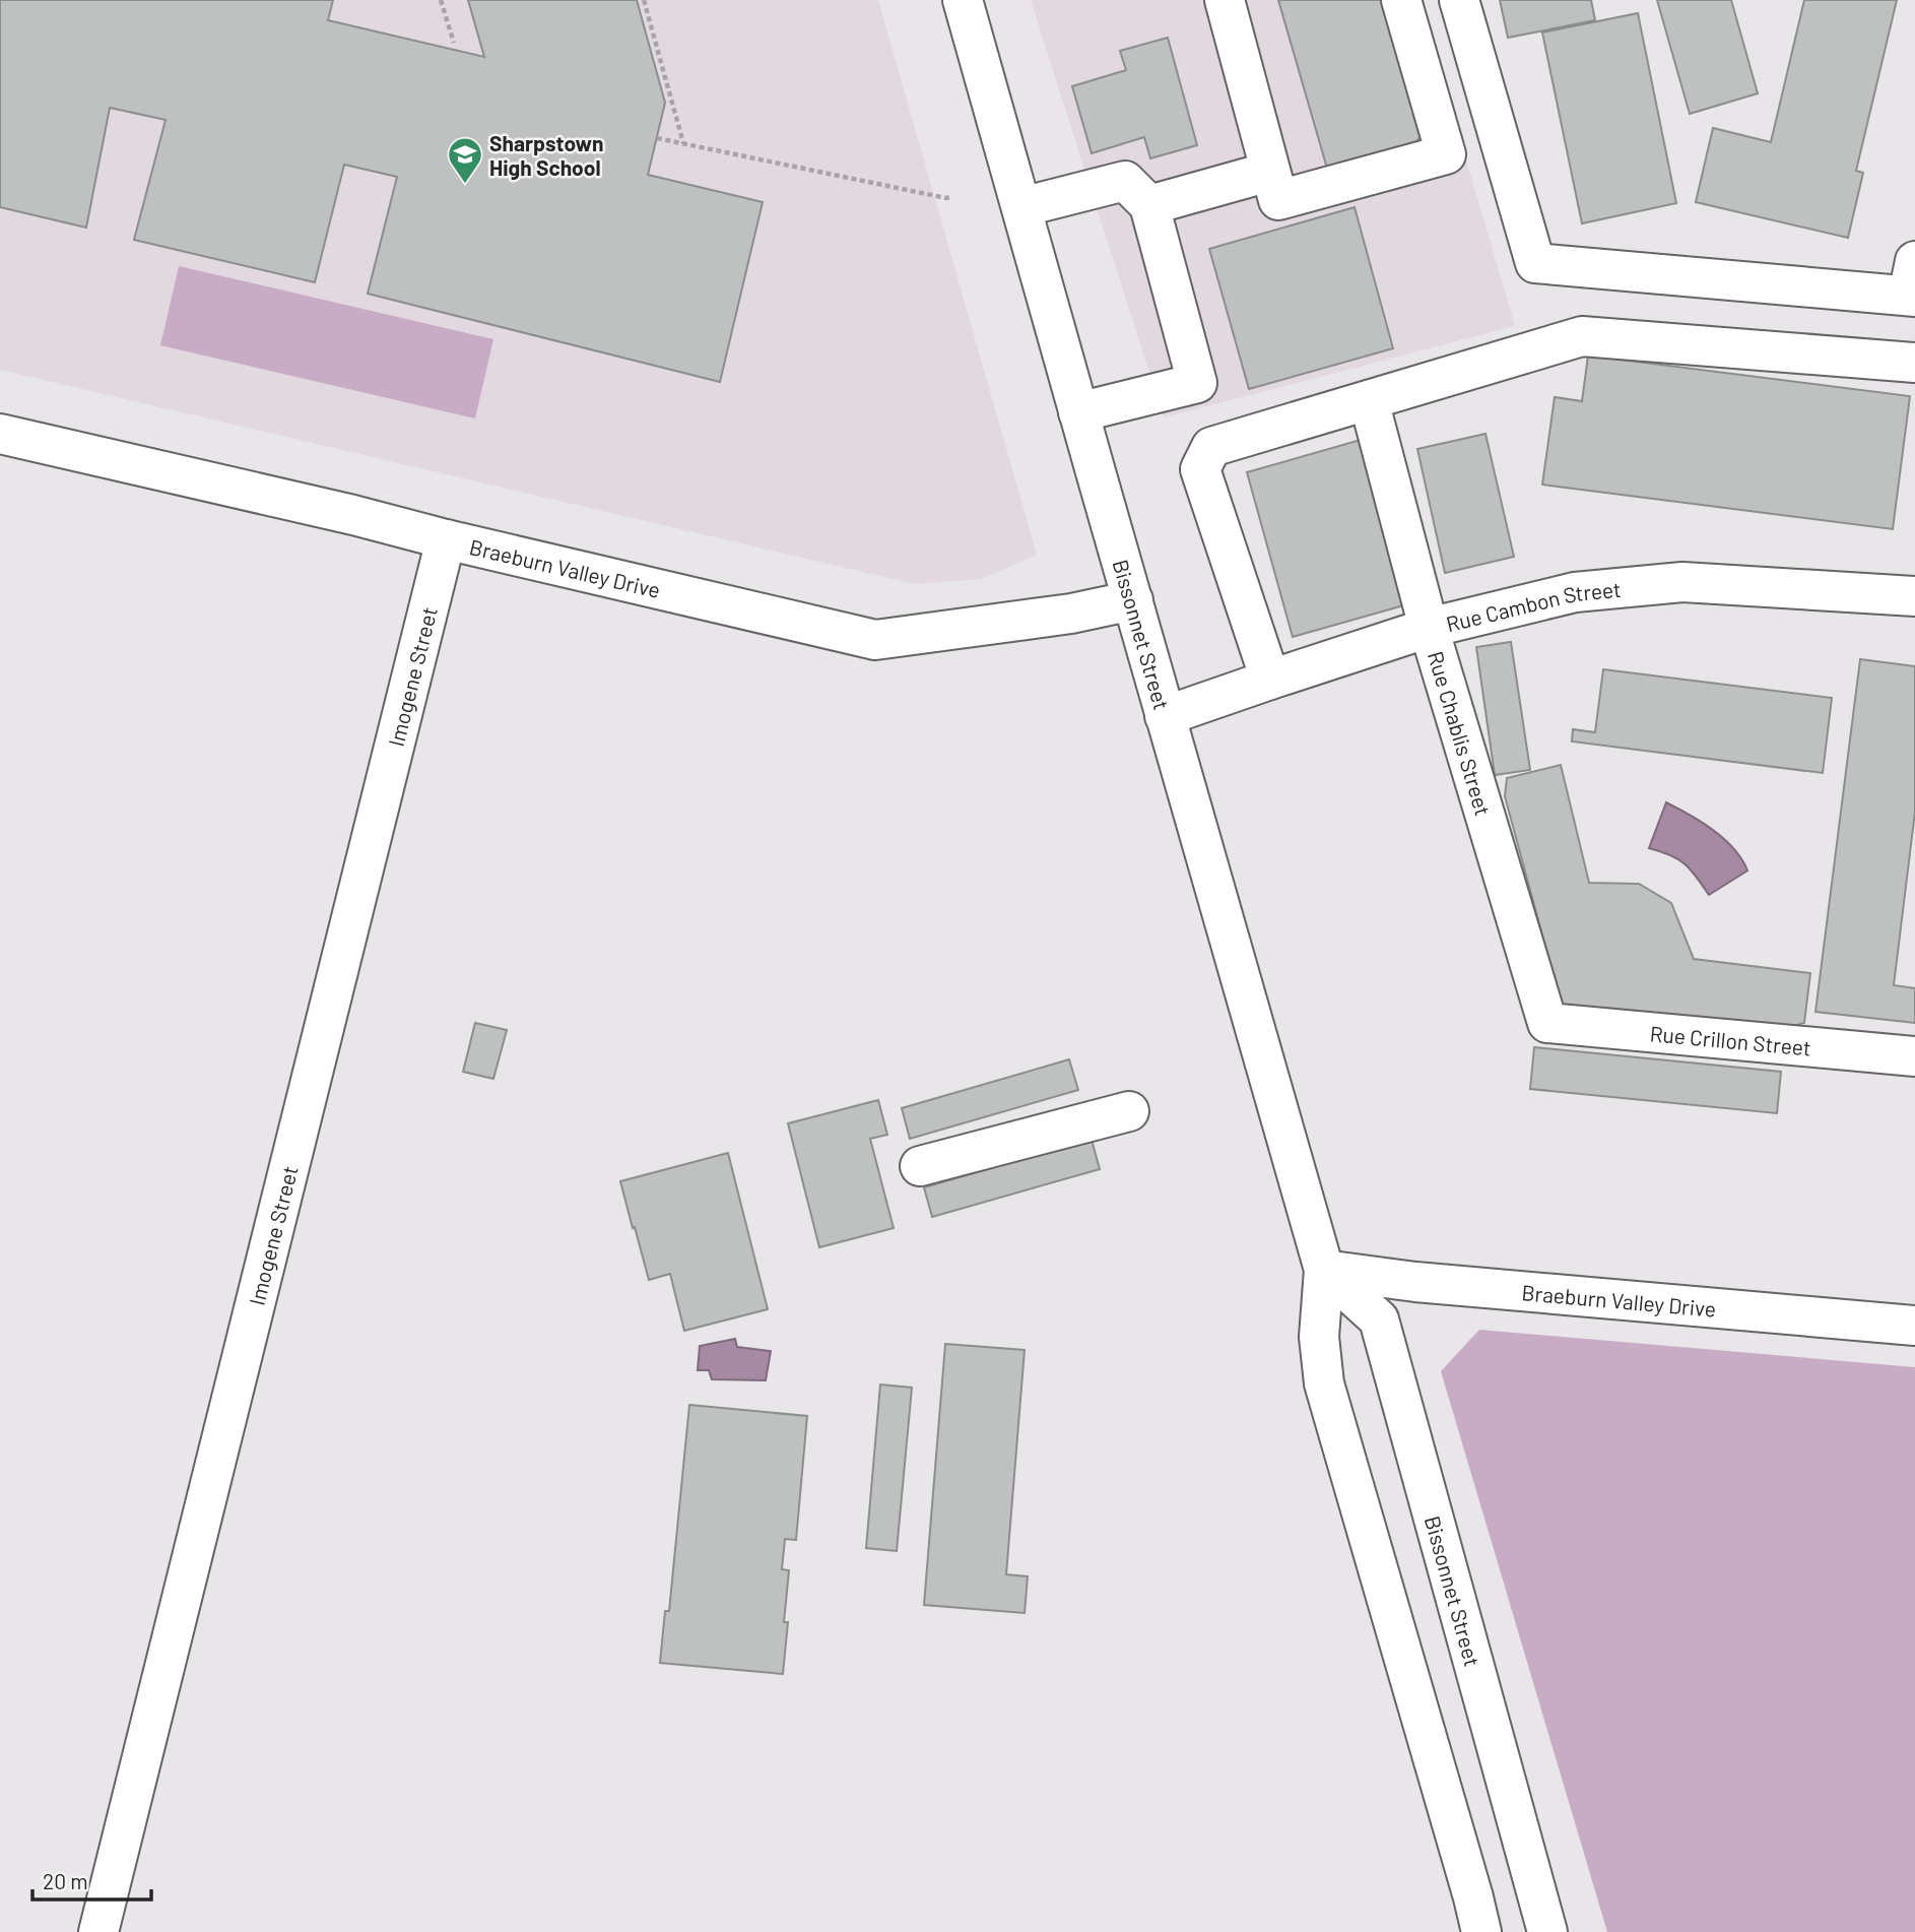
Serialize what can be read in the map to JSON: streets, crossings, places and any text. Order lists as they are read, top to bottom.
{
  "streets": {
    "street": [
      "Braeburn Valley Drive",
      "Rue Cambon Street",
      "Bissonnet Street",
      "Imogene Street",
      "Rue Chablis Street",
      "Rue Crillon Street"
    ]
  },
  "crossings": [
    ["Braeburn Valley Drive", "Bissonnet Street"],
    ["Braeburn Valley Drive", "Imogene Street"],
    ["Rue Cambon Street", "Bissonnet Street"],
    ["Rue Cambon Street", "Rue Chablis Street"],
    ["Rue Chablis Street", "Rue Crillon Street"]
  ],
  "places": {
    "school or university": ["Sharpstown High School"]
  },
  "scale_bar": "20 m"
}
